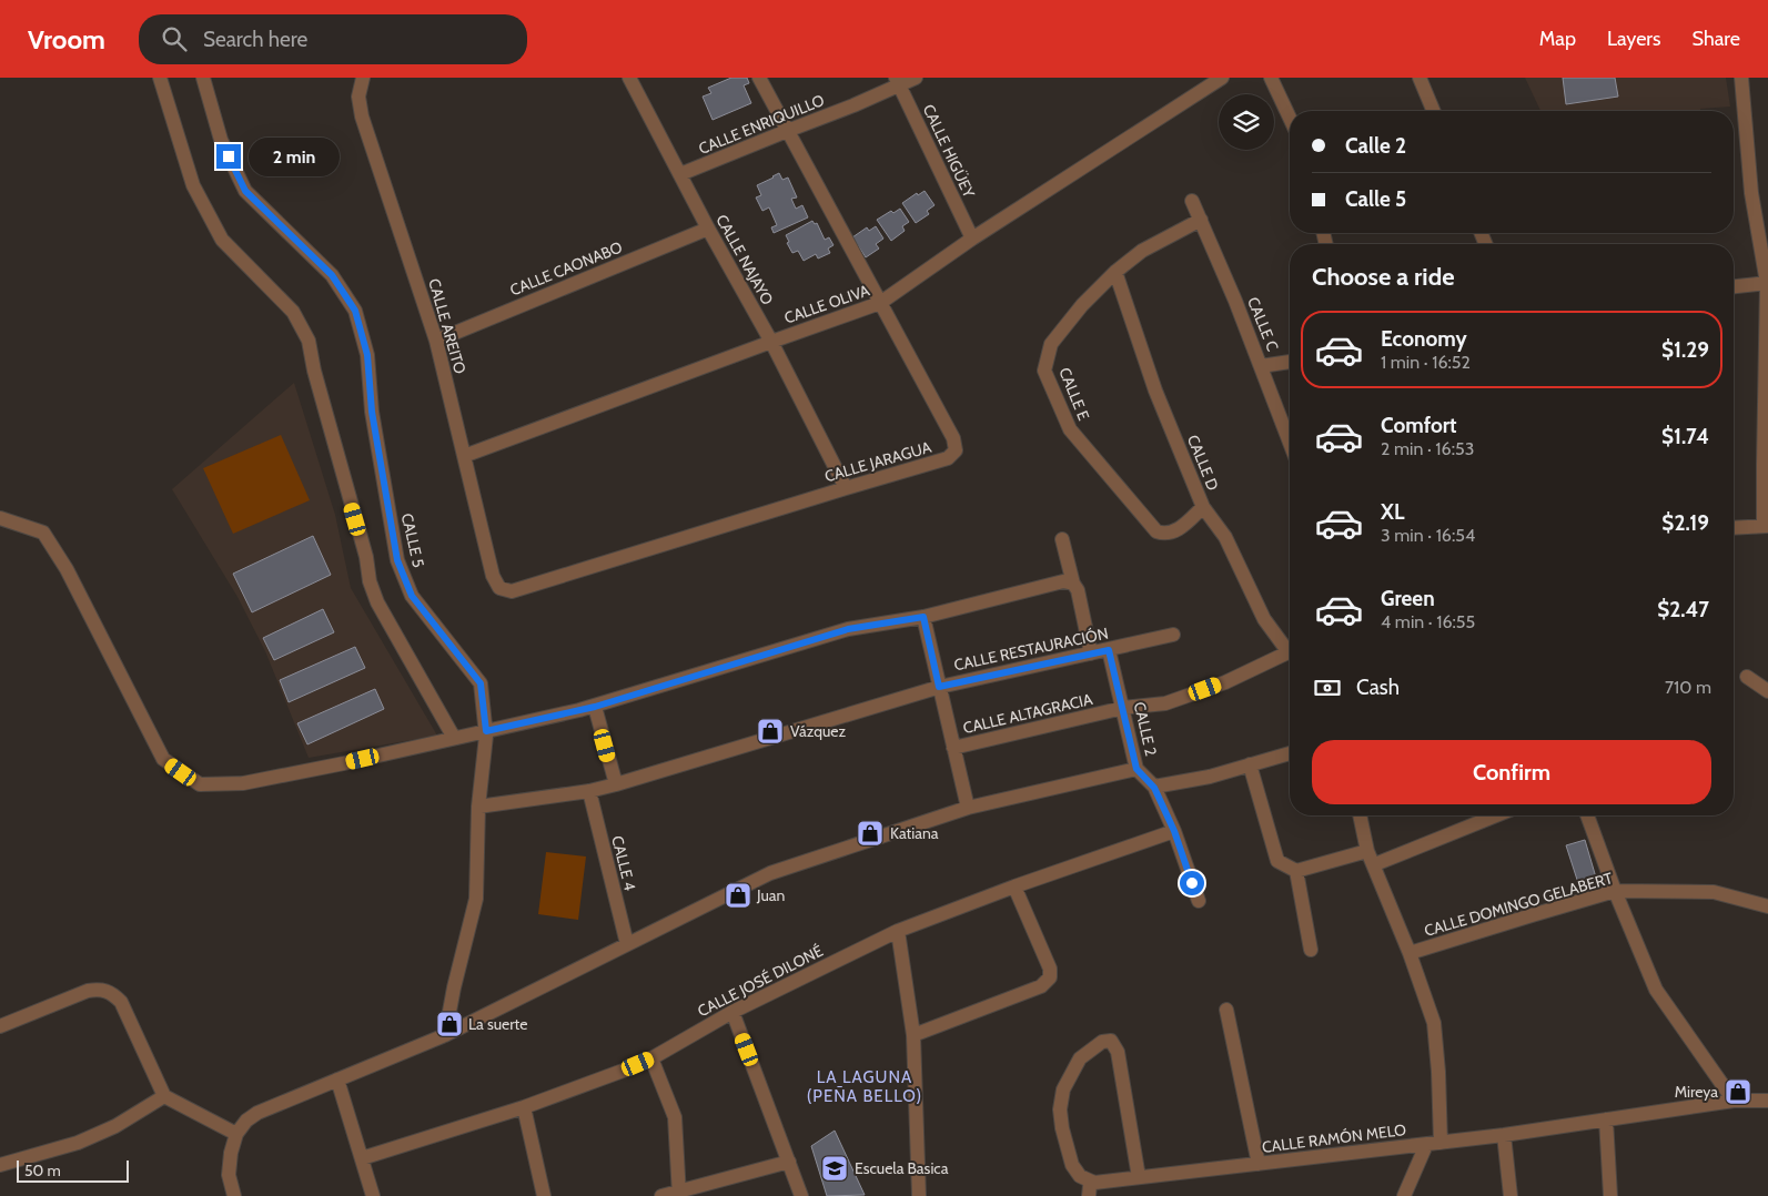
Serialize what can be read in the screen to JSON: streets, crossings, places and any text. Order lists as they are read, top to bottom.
{
  "streets": {
    "street": [
      "CALLE ENRIQUILLO",
      "CALLE HIGÜEY",
      "CALLE NAJAYO",
      "CALLE CAONABO",
      "CALLE OLIVA",
      "CALLE C",
      "CALLE AREITO",
      "CALLE E",
      "CALLE JARAGUA",
      "CALLE D",
      "CALLE 5",
      "CALLE RESTAURACIÓN",
      "CALLE ALTAGRACIA",
      "CALLE 2",
      "CALLE 4",
      "CALLE DOMINGO GELABERT",
      "CALLE JOSÉ DILONÉ",
      "CALLE RAMÓN MELO"
    ]
  },
  "crossings": [
    ["CALLE ENRIQUILLO", "CALLE HIGÜEY"],
    ["CALLE ENRIQUILLO", "CALLE NAJAYO"],
    ["CALLE ENRIQUILLO", "CALLE JARAGUA"],
    ["CALLE HIGÜEY", "CALLE OLIVA"],
    ["CALLE NAJAYO", "CALLE CAONABO"],
    ["CALLE NAJAYO", "CALLE OLIVA"],
    ["CALLE NAJAYO", "CALLE JARAGUA"],
    ["CALLE CAONABO", "CALLE AREITO"],
    ["CALLE OLIVA", "CALLE AREITO"],
    ["CALLE OLIVA", "CALLE JARAGUA"],
    ["CALLE C", "CALLE E"],
    ["CALLE AREITO", "CALLE JARAGUA"],
    ["CALLE E", "CALLE D"],
    ["CALLE 5", "CALLE RESTAURACIÓN"],
    ["CALLE RESTAURACIÓN", "CALLE 2"],
    ["CALLE RESTAURACIÓN", "CALLE 4"],
    ["CALLE ALTAGRACIA", "CALLE 2"],
    ["CALLE 2", "CALLE JOSÉ DILONÉ"]
  ],
  "districts": ["LA LAGUNA (PEÑA BELLO)"],
  "places": {
    "shop": [
      "Vázquez",
      "Katiana",
      "Juan",
      "La suerte",
      "Mireya"
    ],
    "school or university": ["Escuela Basica"]
  },
  "scale_bar": "50 m",
  "page": {
    "header": "Vroom",
    "search": "Search here",
    "nav": ["Map", "Layers", "Share"],
    "banner": ["Calle 2", "Calle 5"],
    "bubble": "2 min",
    "heading": "Choose a ride",
    "list": [
      {
        "name": "Economy",
        "note": "1 min · 16:52",
        "value": "$1.29"
      },
      {
        "name": "Comfort",
        "note": "2 min · 16:53",
        "value": "$1.74"
      },
      {
        "name": "XL",
        "note": "3 min · 16:54",
        "value": "$2.19"
      },
      {
        "name": "Green",
        "note": "4 min · 16:55",
        "value": "$2.47"
      }
    ],
    "pay": ["Cash", "710 m"],
    "buttons": "Confirm",
    "scale": "50 m"
  }
}
